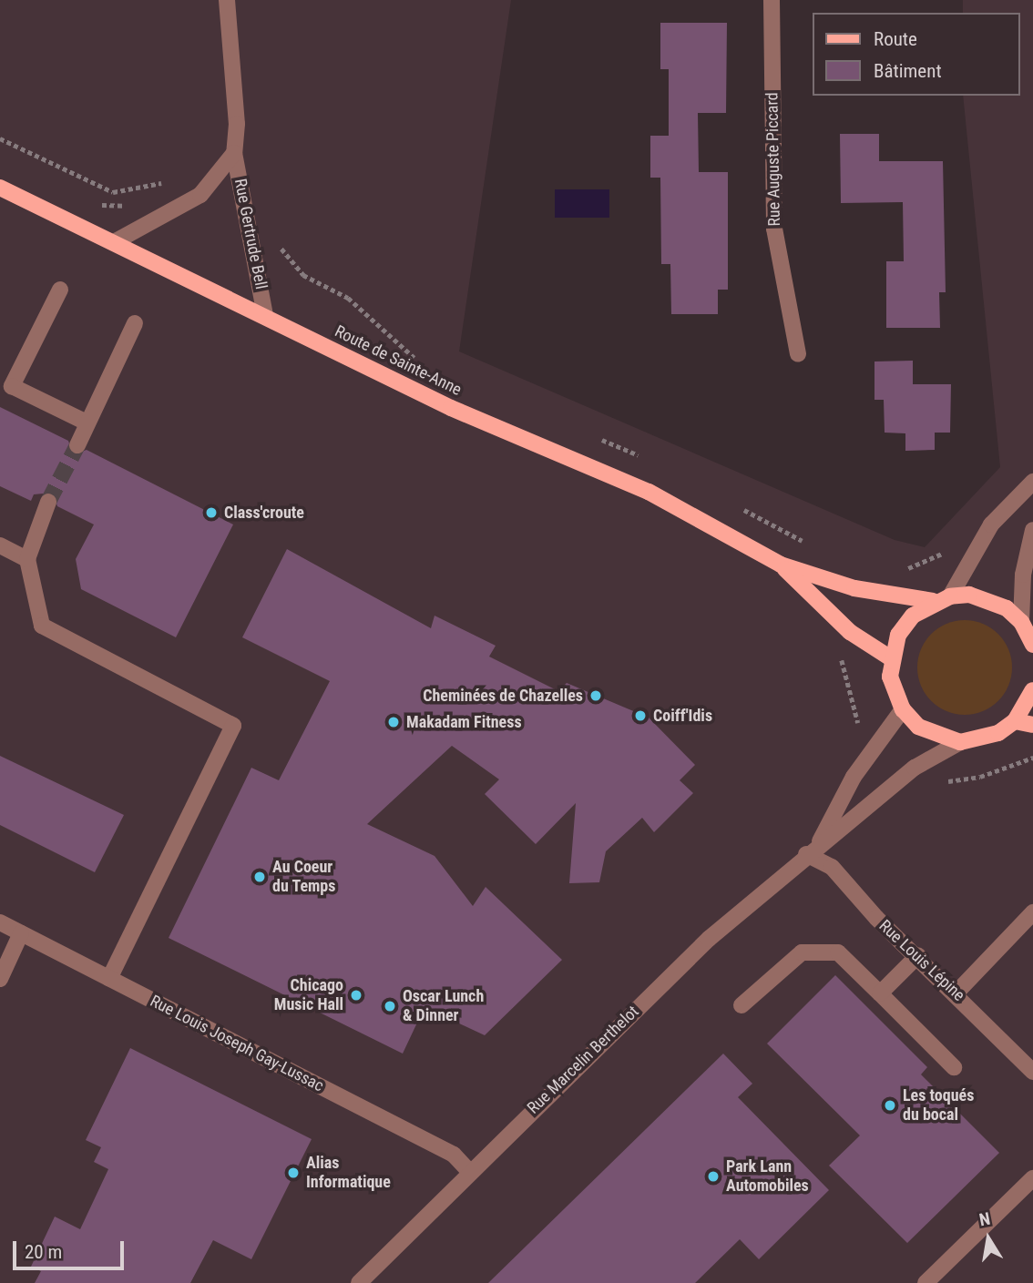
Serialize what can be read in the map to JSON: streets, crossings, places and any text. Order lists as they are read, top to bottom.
{
  "streets": {
    "main road": ["Route de Sainte-Anne"],
    "street": [
      "Rue Auguste Piccard",
      "Rue Gertrude Bell",
      "Rue Louis Lépine",
      "Rue Louis Joseph Gay-Lussac",
      "Rue Marcelin Berthelot"
    ]
  },
  "crossings": [
    ["Rue Gertrude Bell", "Route de Sainte-Anne"],
    ["Rue Louis Lépine", "Rue Marcelin Berthelot"],
    ["Rue Louis Joseph Gay-Lussac", "Rue Marcelin Berthelot"]
  ],
  "places": [
    "Class'croute",
    "Cheminées de Chazelles",
    "Coiff'Idis",
    "Makadam Fitness",
    "Au Coeur du Temps",
    "Chicago Music Hall",
    "Oscar Lunch & Dinner",
    "Les toqués du bocal",
    "Alias Informatique",
    "Park Lann Automobiles"
  ],
  "legend": ["Route", "Bâtiment"],
  "scale_bar": "20 m",
  "north": "top"
}
